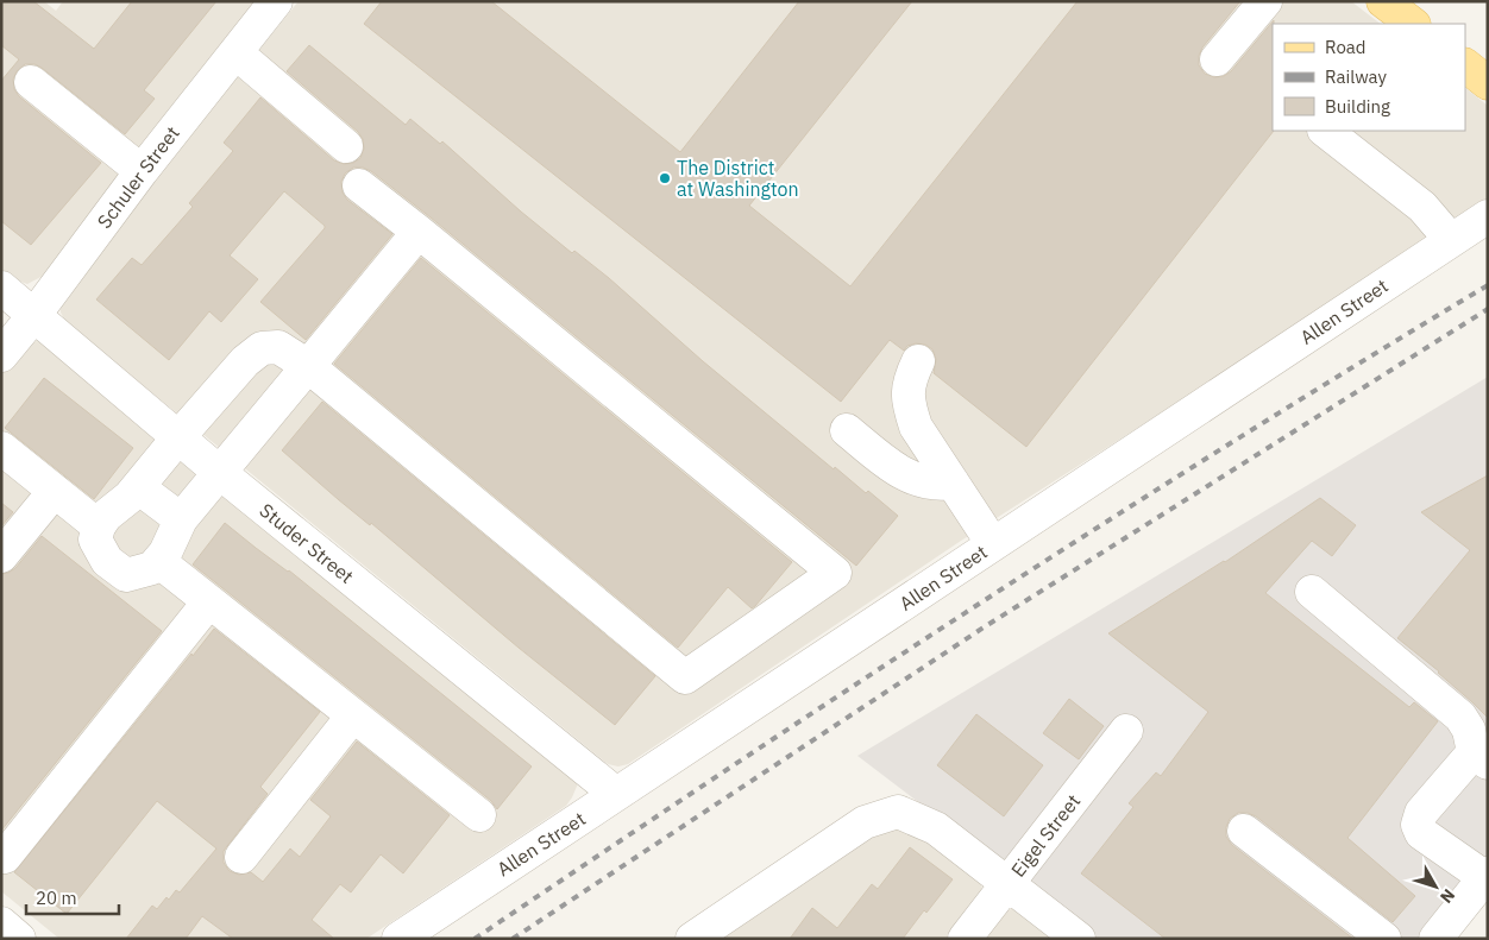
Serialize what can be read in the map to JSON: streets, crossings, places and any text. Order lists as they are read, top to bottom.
{
  "streets": {
    "street": [
      "Schuler Street",
      "Allen Street",
      "Studer Street",
      "Eigel Street"
    ]
  },
  "crossings": [
    ["Schuler Street", "Studer Street"],
    ["Allen Street", "Studer Street"]
  ],
  "places": ["The District at Washington"],
  "legend": ["Road", "Railway", "Building"],
  "scale_bar": "20 m",
  "north": "bottom right"
}
